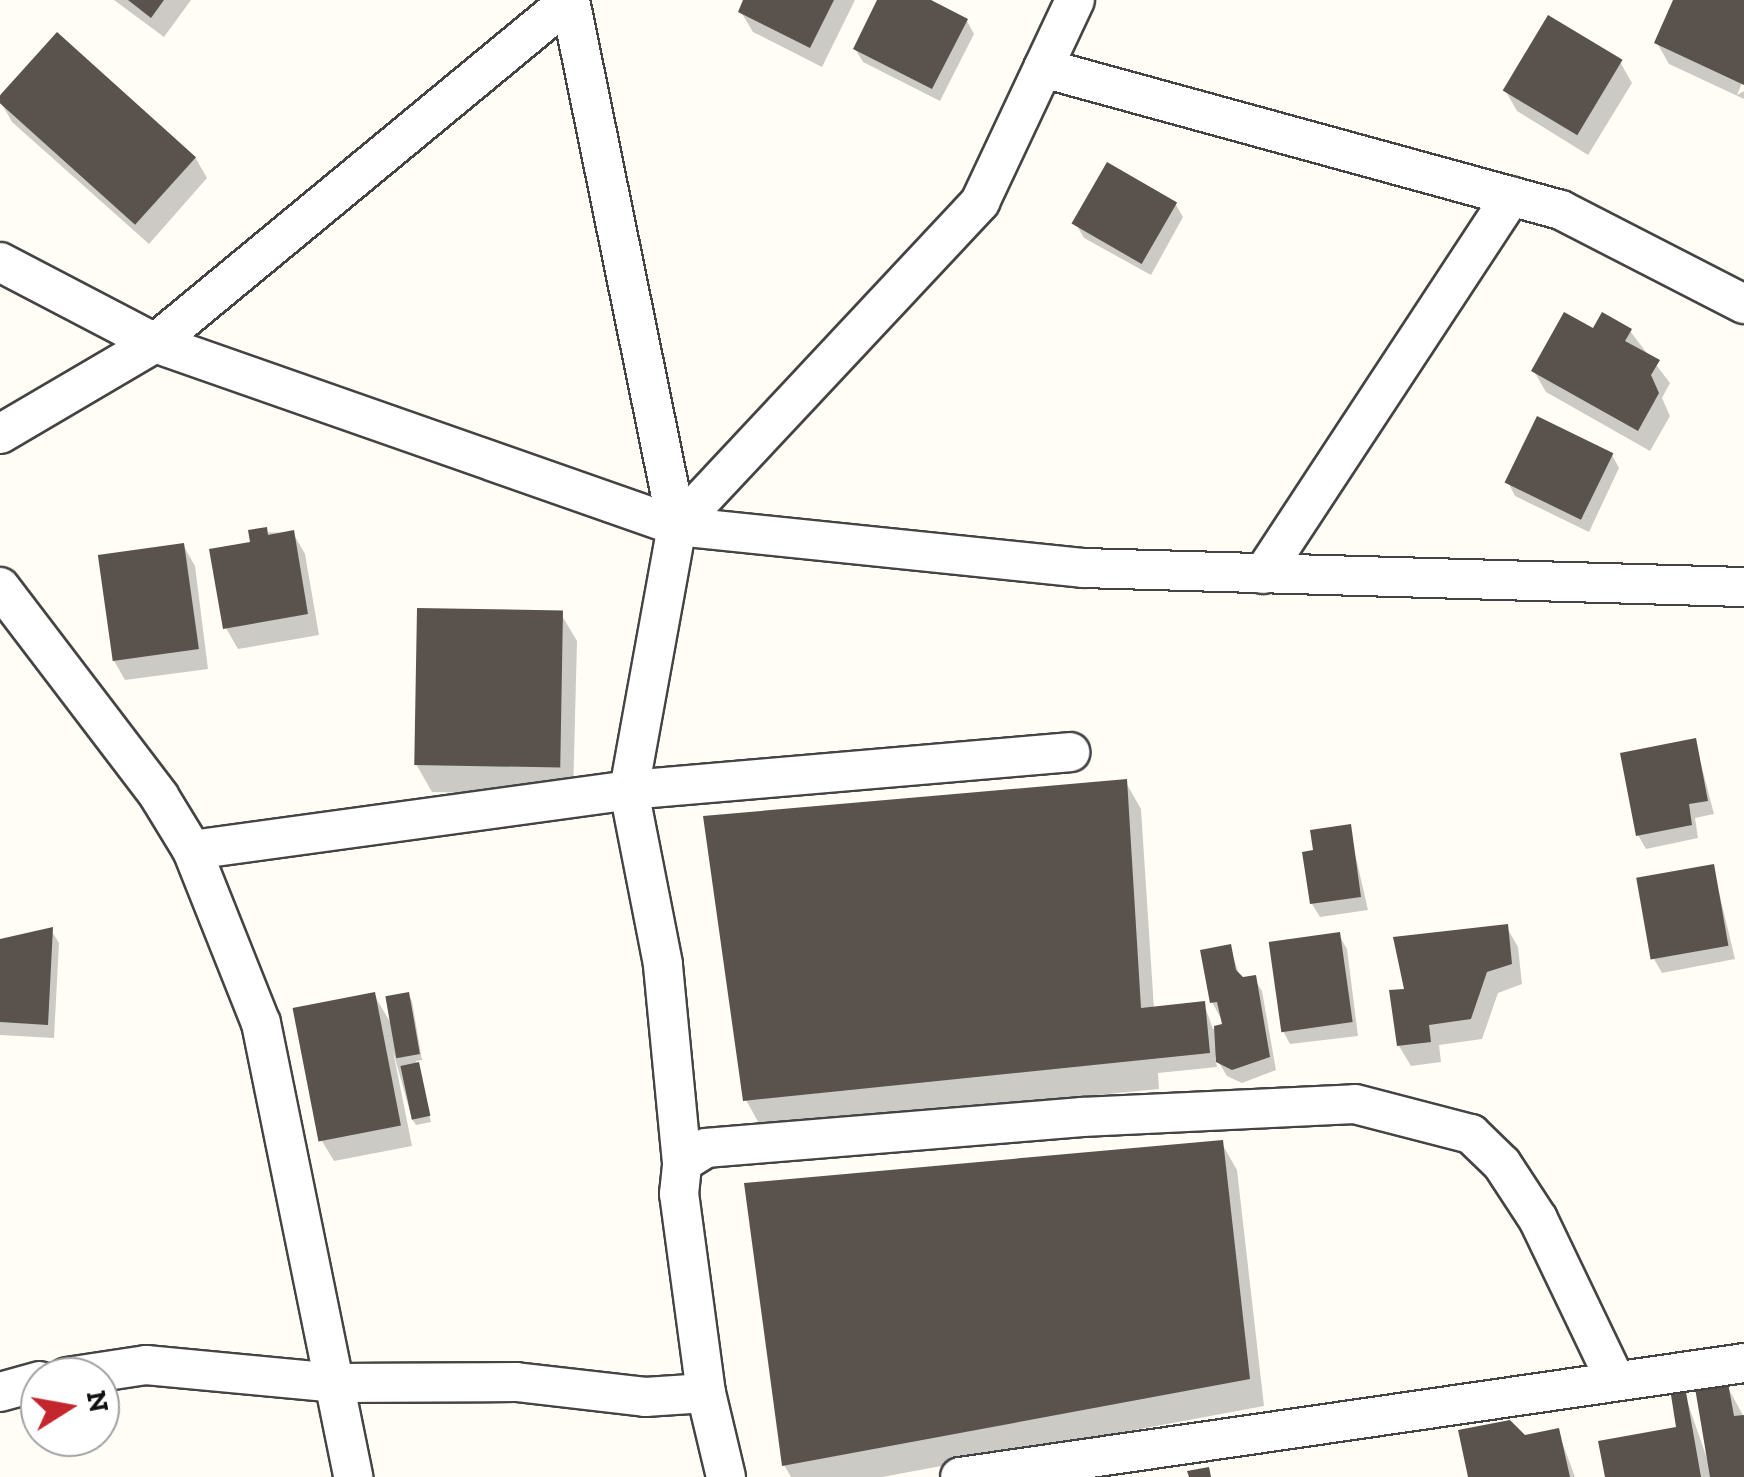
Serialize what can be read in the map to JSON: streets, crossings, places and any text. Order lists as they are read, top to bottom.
{
  "north": "right"
}
